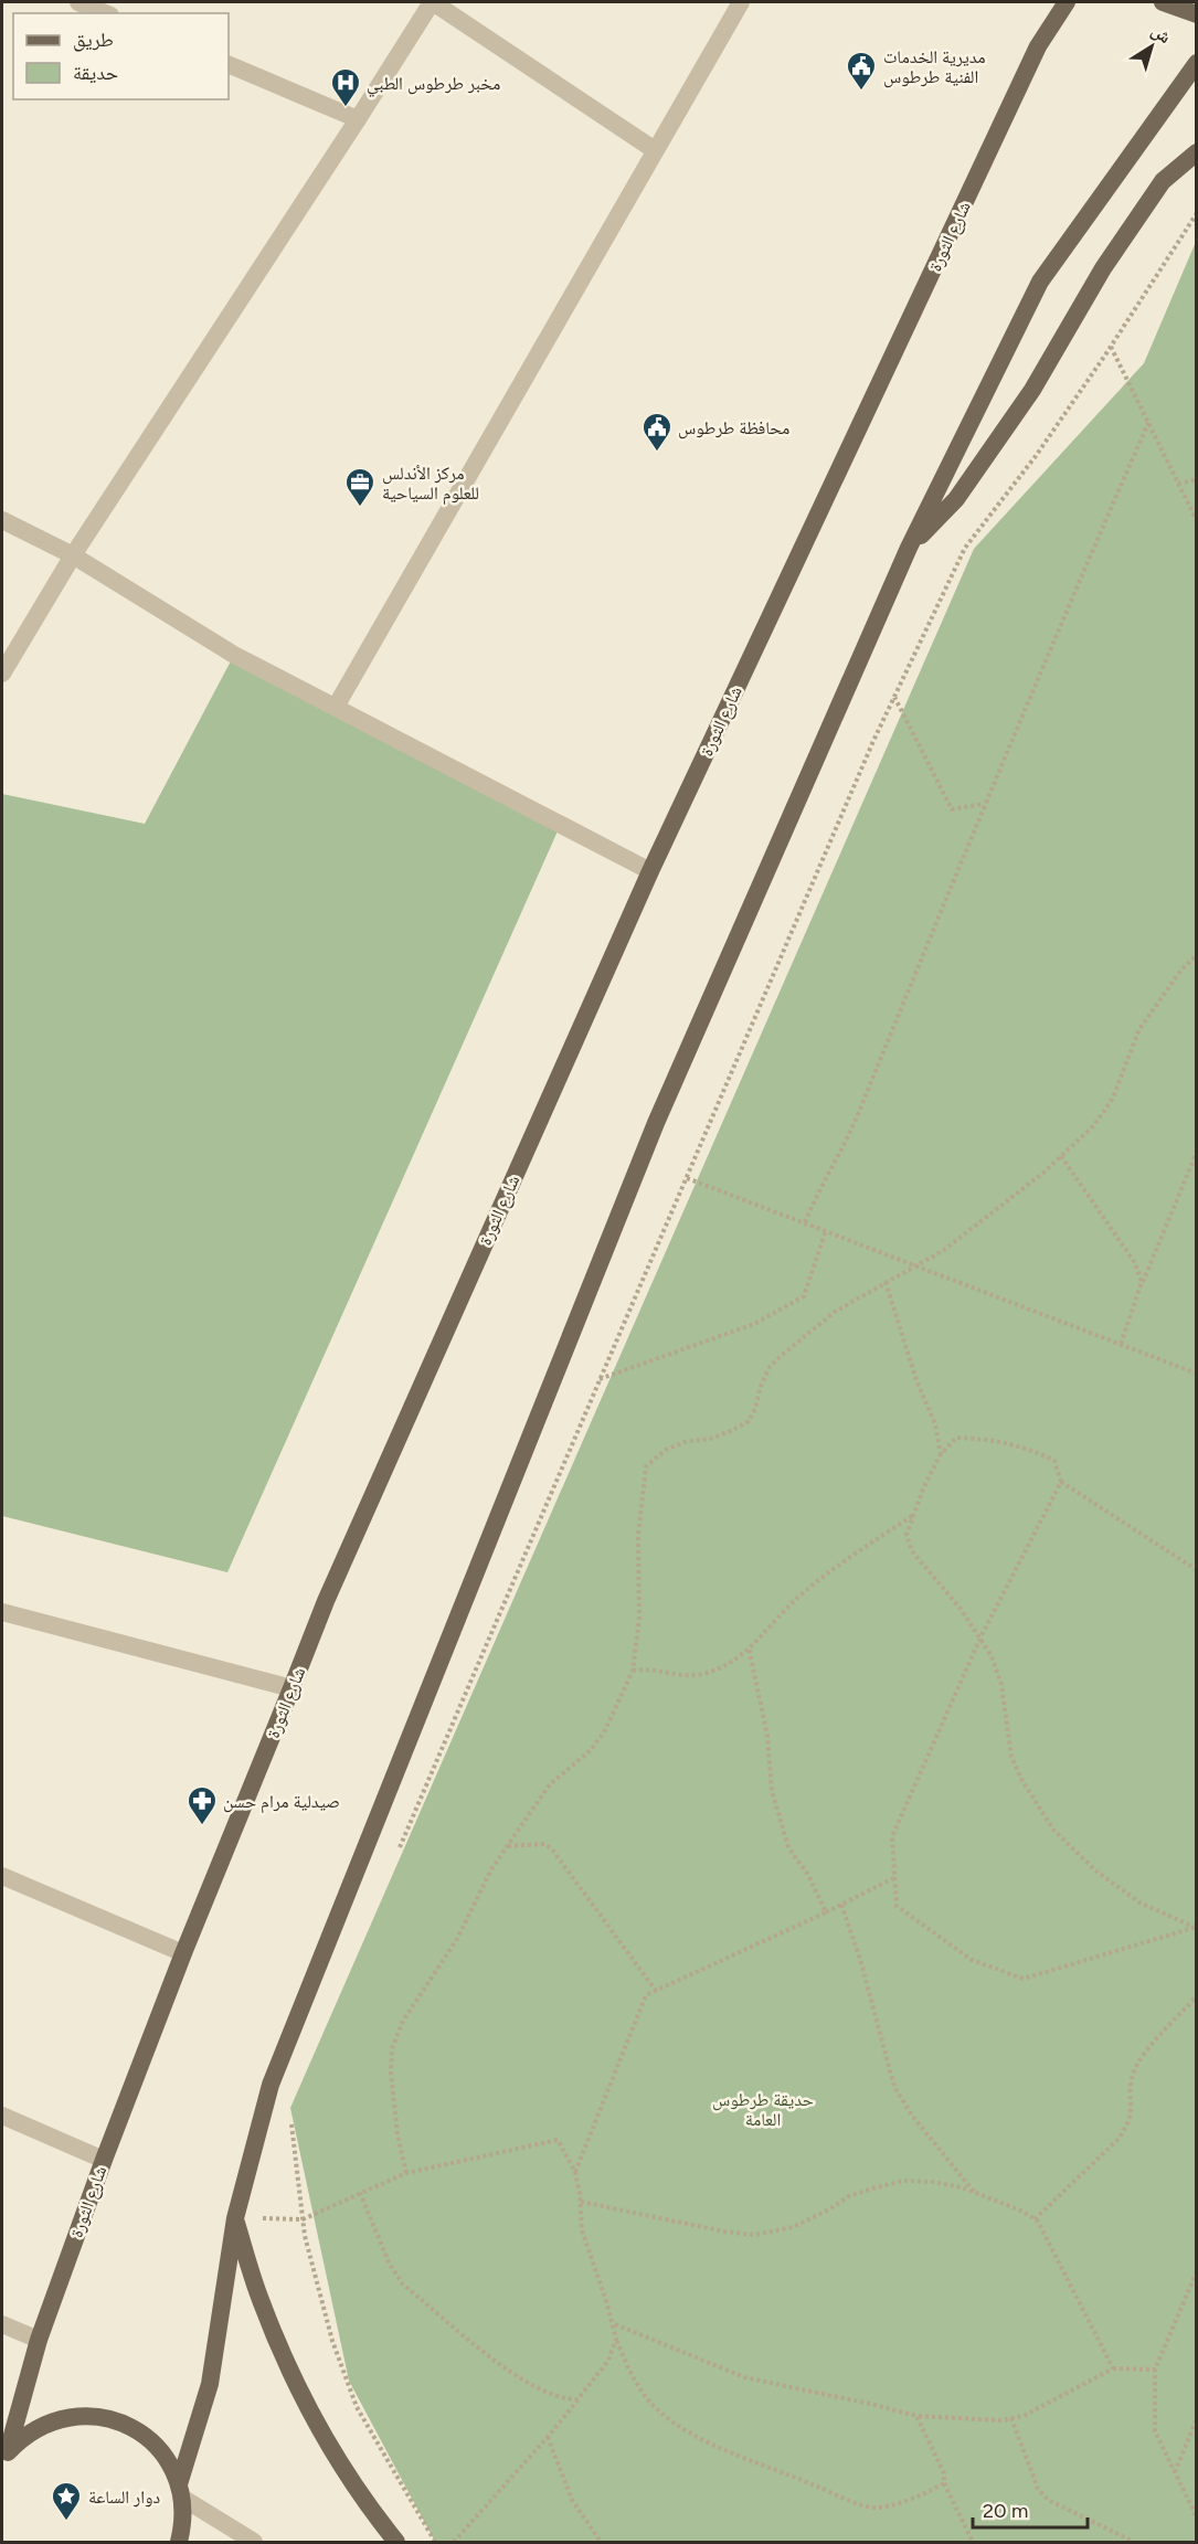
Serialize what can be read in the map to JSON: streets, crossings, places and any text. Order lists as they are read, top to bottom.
{
  "streets": {
    "main road": ["شارع الثورة"]
  },
  "parks": ["حديقة طرطوس العامة"],
  "places": {
    "public building": ["مديرية الخدمات الفنية طرطوس", "محافظة طرطوس"],
    "hospital": ["مخبر طرطوس الطبي"],
    "office": ["مركز الأندلس للعلوم السياحية"],
    "pharmacy": ["صيدلية مرام حسن"],
    "place": ["دوار الساعة"]
  },
  "legend": ["طريق", "حديقة"],
  "scale_bar": "20 m",
  "north": "top right"
}
